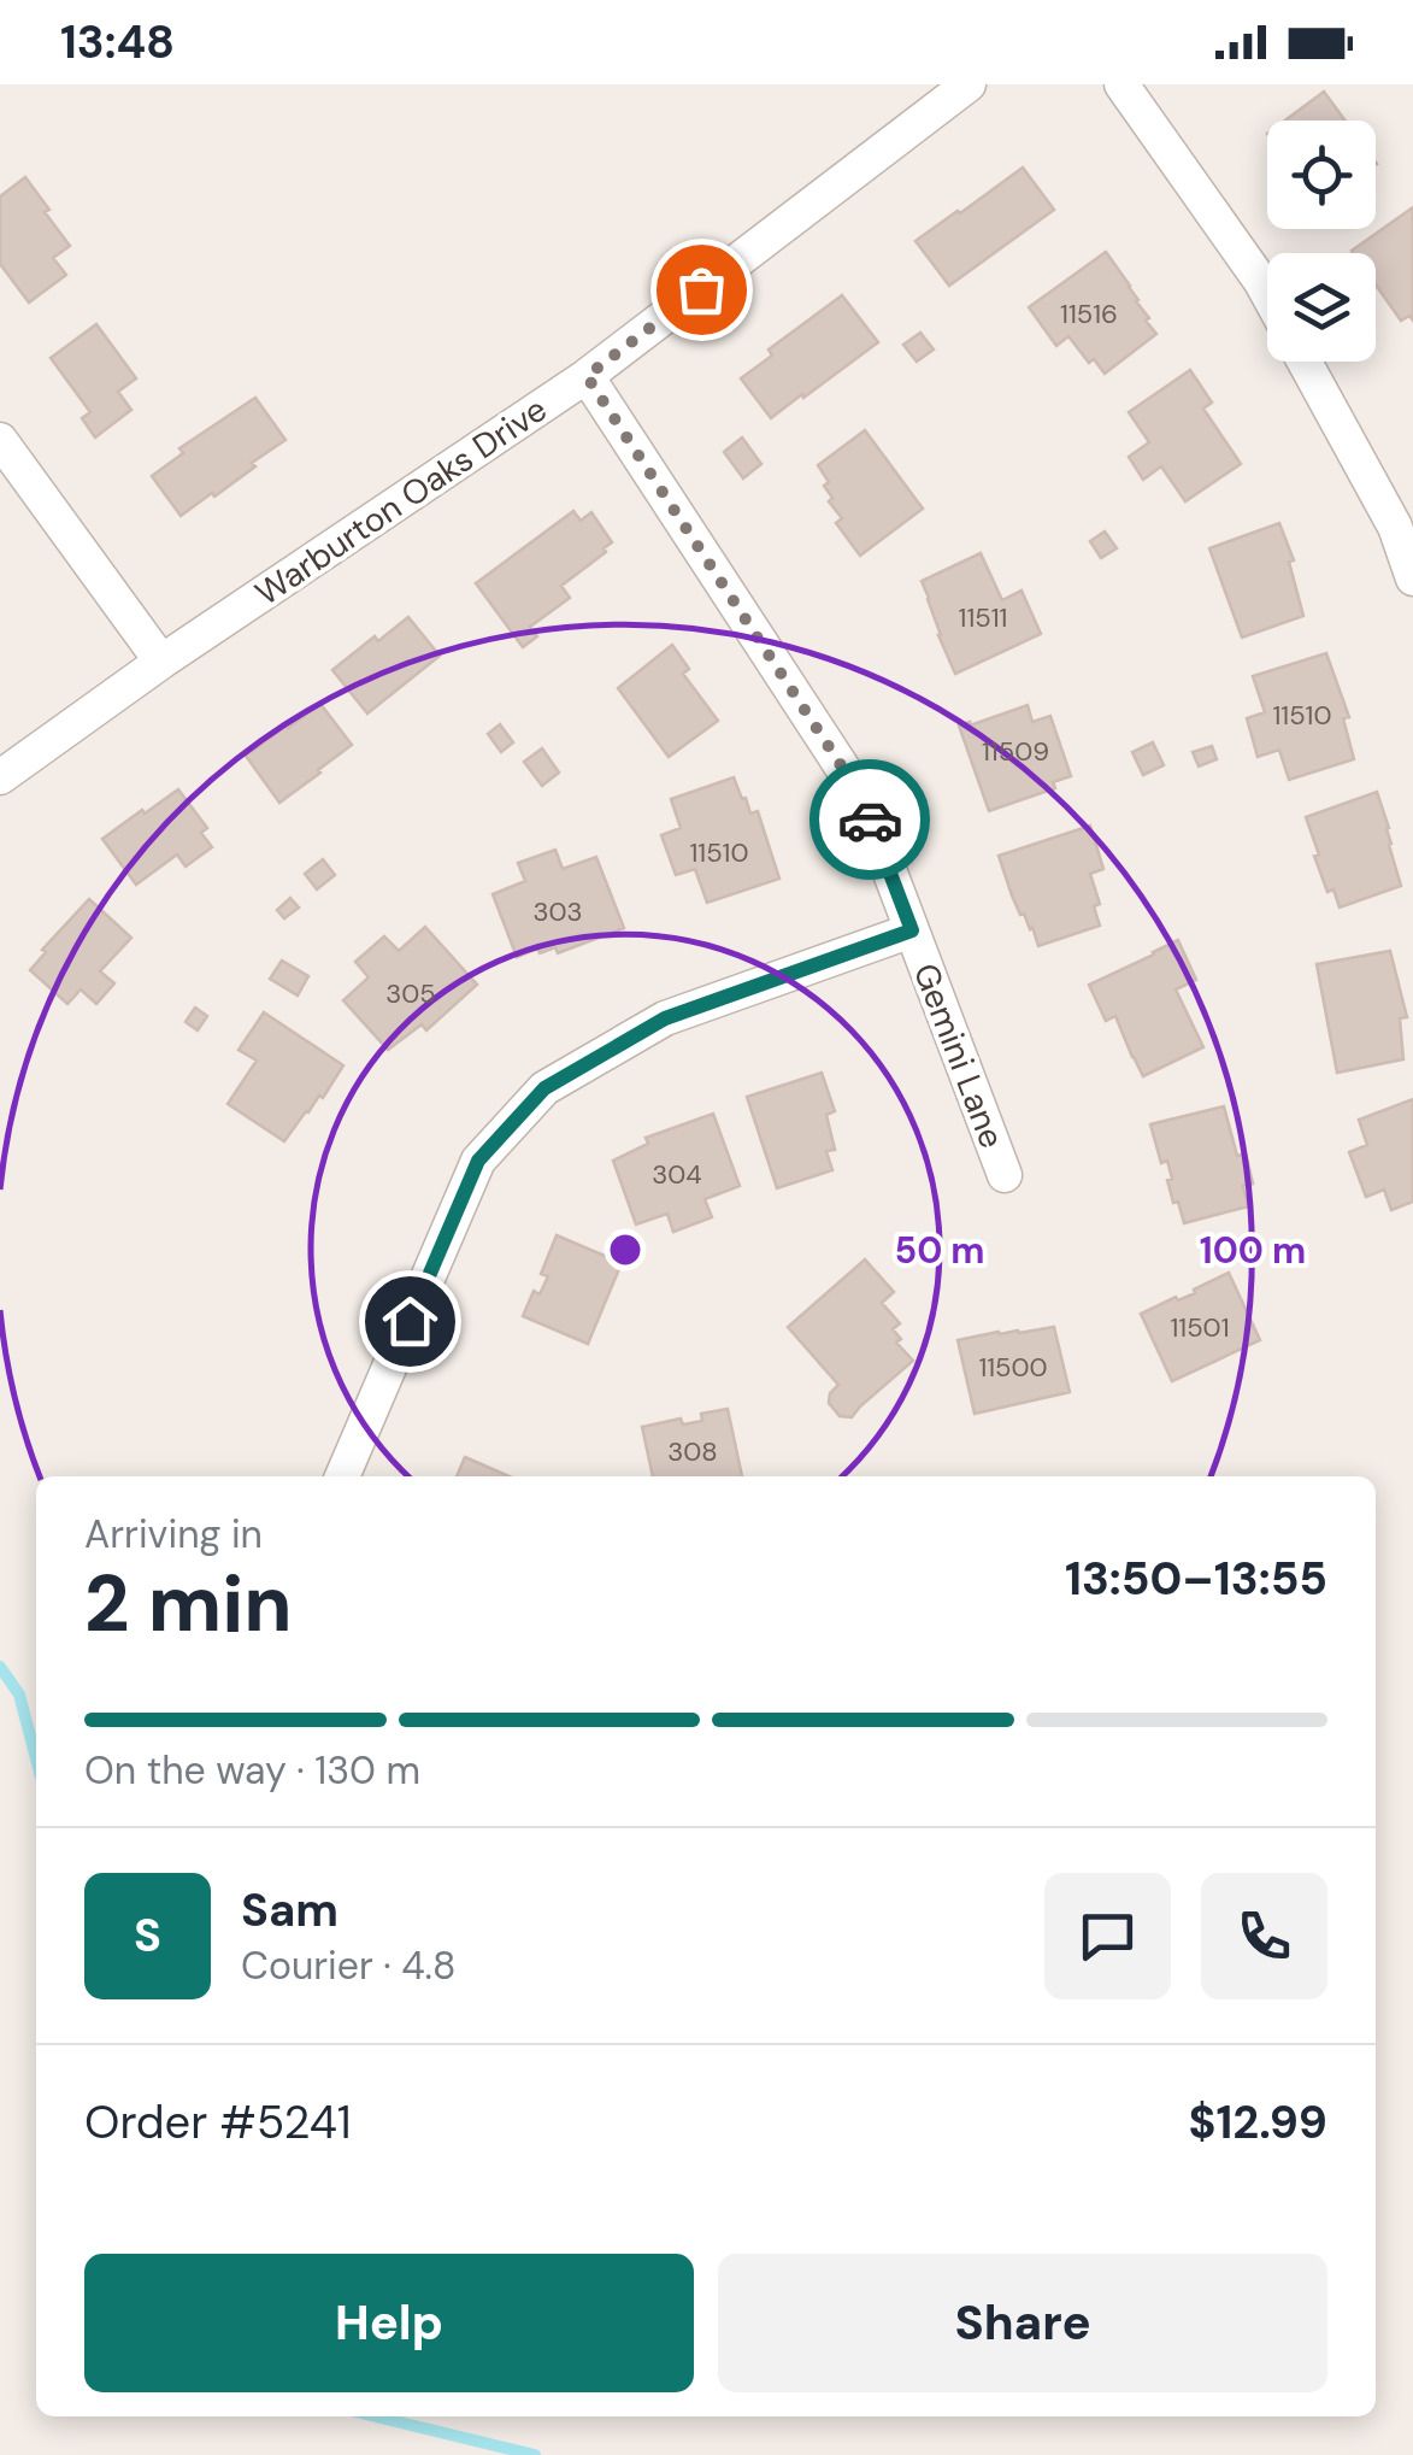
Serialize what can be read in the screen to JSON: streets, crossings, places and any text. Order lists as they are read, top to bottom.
{
  "streets": {
    "street": ["Warburton Oaks Drive", "Gemini Lane"]
  },
  "crossings": [
    ["Warburton Oaks Drive", "Gemini Lane"]
  ],
  "house_numbers": [
    "11516",
    "11511",
    "11510",
    "11509",
    "11510",
    "303",
    "305",
    "304",
    "11501",
    "11500",
    "308"
  ],
  "page": {
    "status": "13:48",
    "heading": ["2 min", "Arriving in", "13:50–13:55"],
    "panel": [
      "Sam",
      "Courier · 4.8",
      "Order #5241",
      "$12.99"
    ],
    "bar": "On the way · 130 m",
    "round": "S",
    "buttons": ["Help", "Share"]
  },
  "rings": ["50 m", "100 m"]
}
